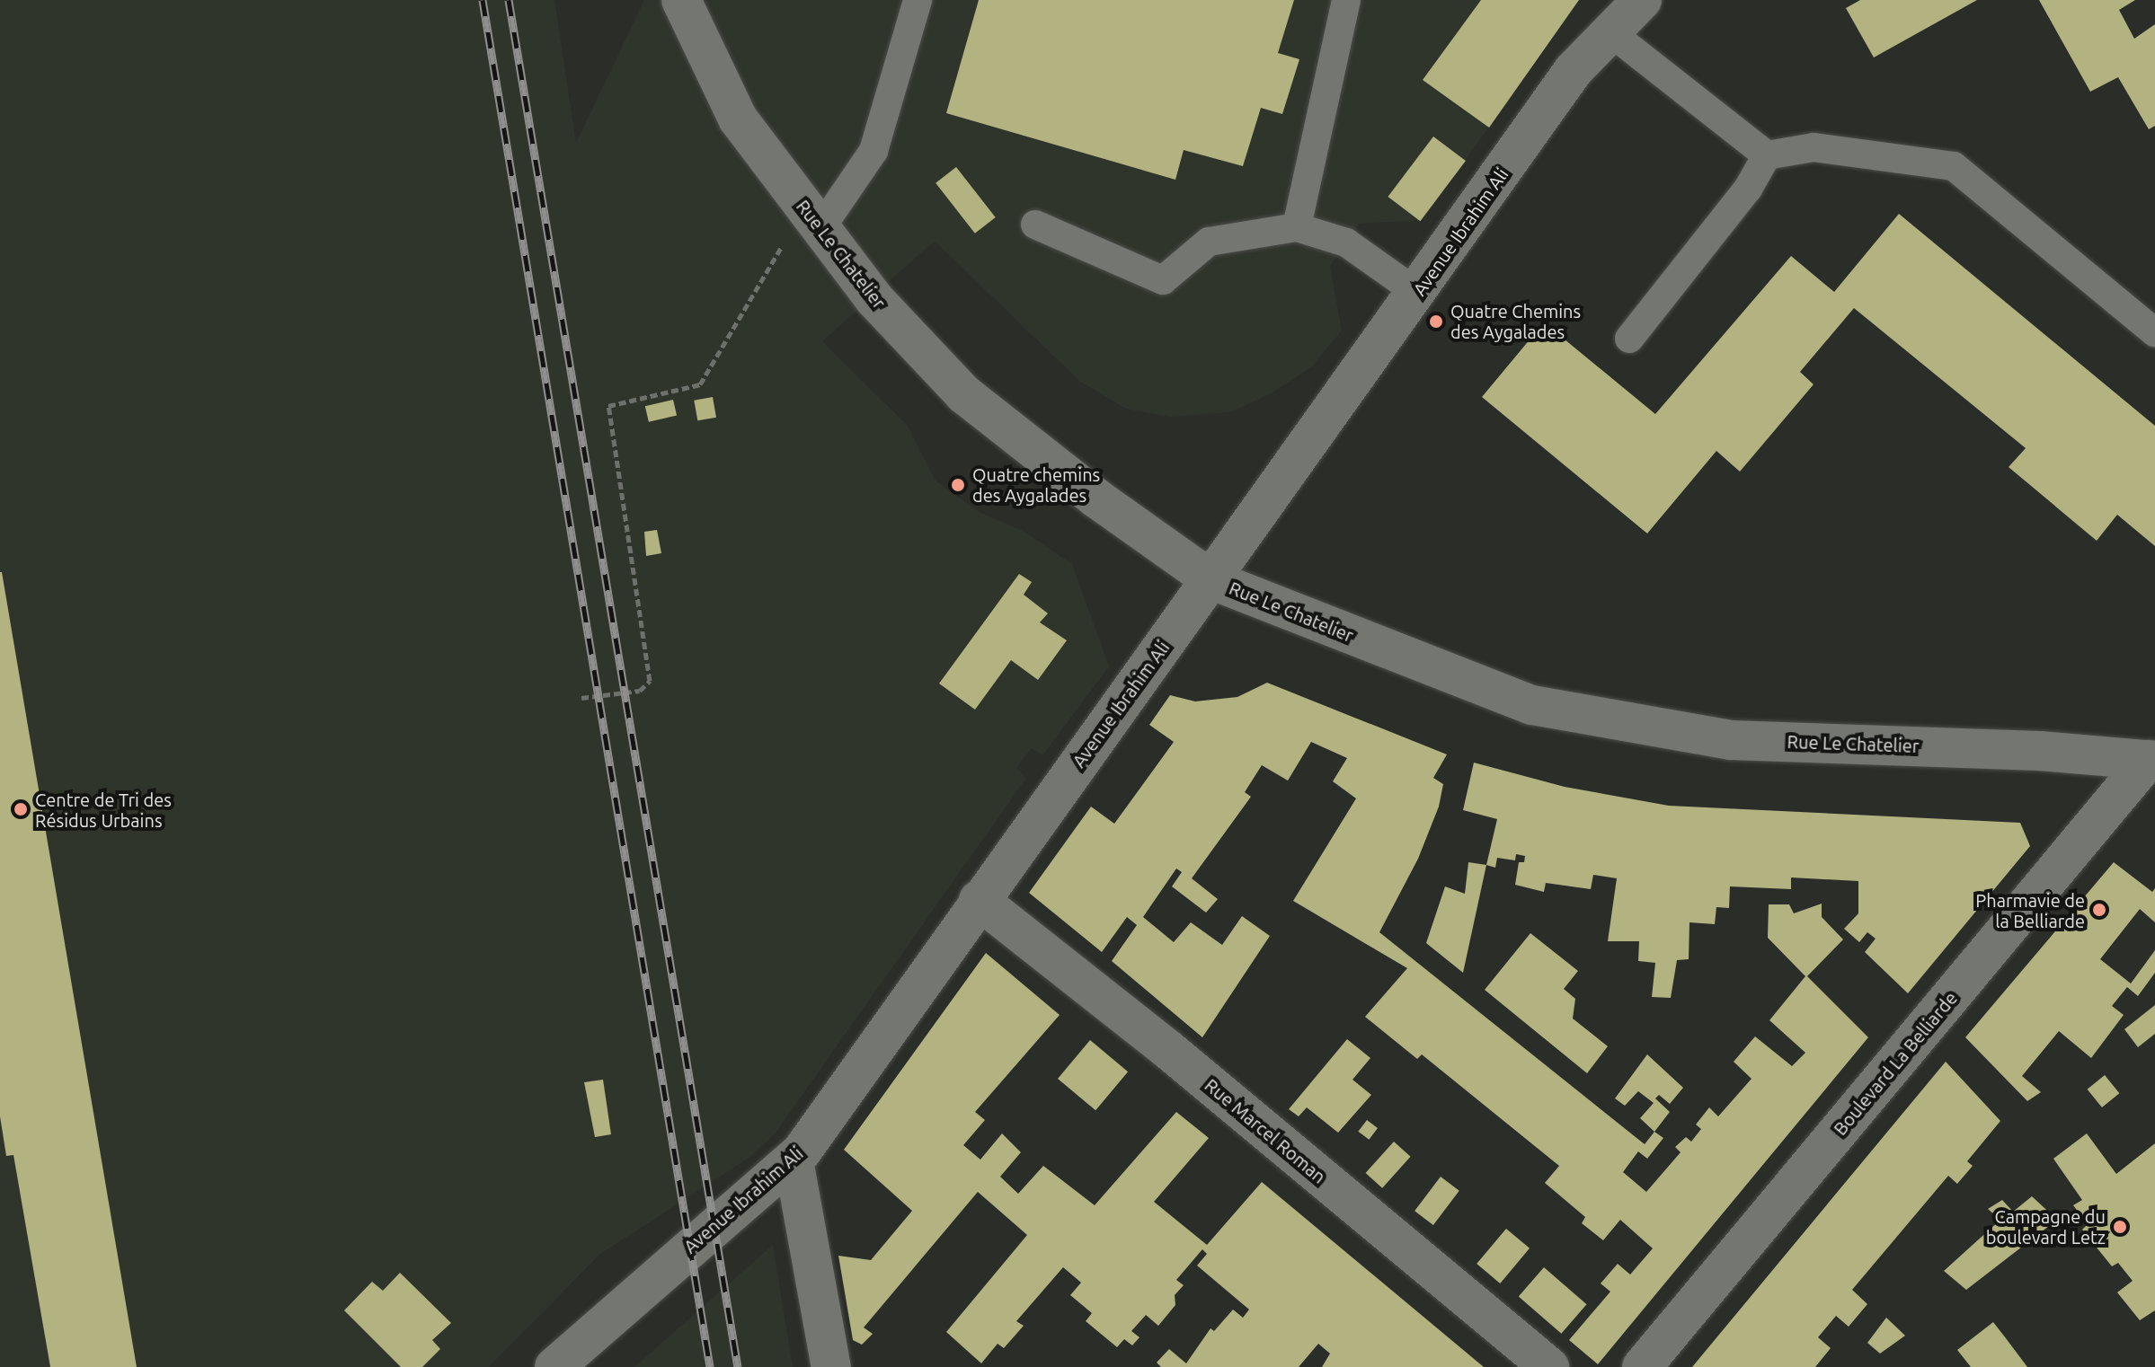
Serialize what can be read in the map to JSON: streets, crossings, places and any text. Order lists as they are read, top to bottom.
{
  "streets": {
    "street": [
      "Avenue Ibrahim Ali",
      "Rue Le Chatelier",
      "Boulevard La Belliarde",
      "Rue Marcel Roman"
    ]
  },
  "crossings": [
    ["Avenue Ibrahim Ali", "Rue Le Chatelier"],
    ["Avenue Ibrahim Ali", "Rue Marcel Roman"],
    ["Rue Le Chatelier", "Boulevard La Belliarde"]
  ],
  "places": [
    "Quatre Chemins des Aygalades",
    "Quatre chemins des Aygalades",
    "Centre de Tri des Résidus Urbains",
    "Pharmavie de la Belliarde",
    "Campagne du boulevard Letz"
  ]
}
